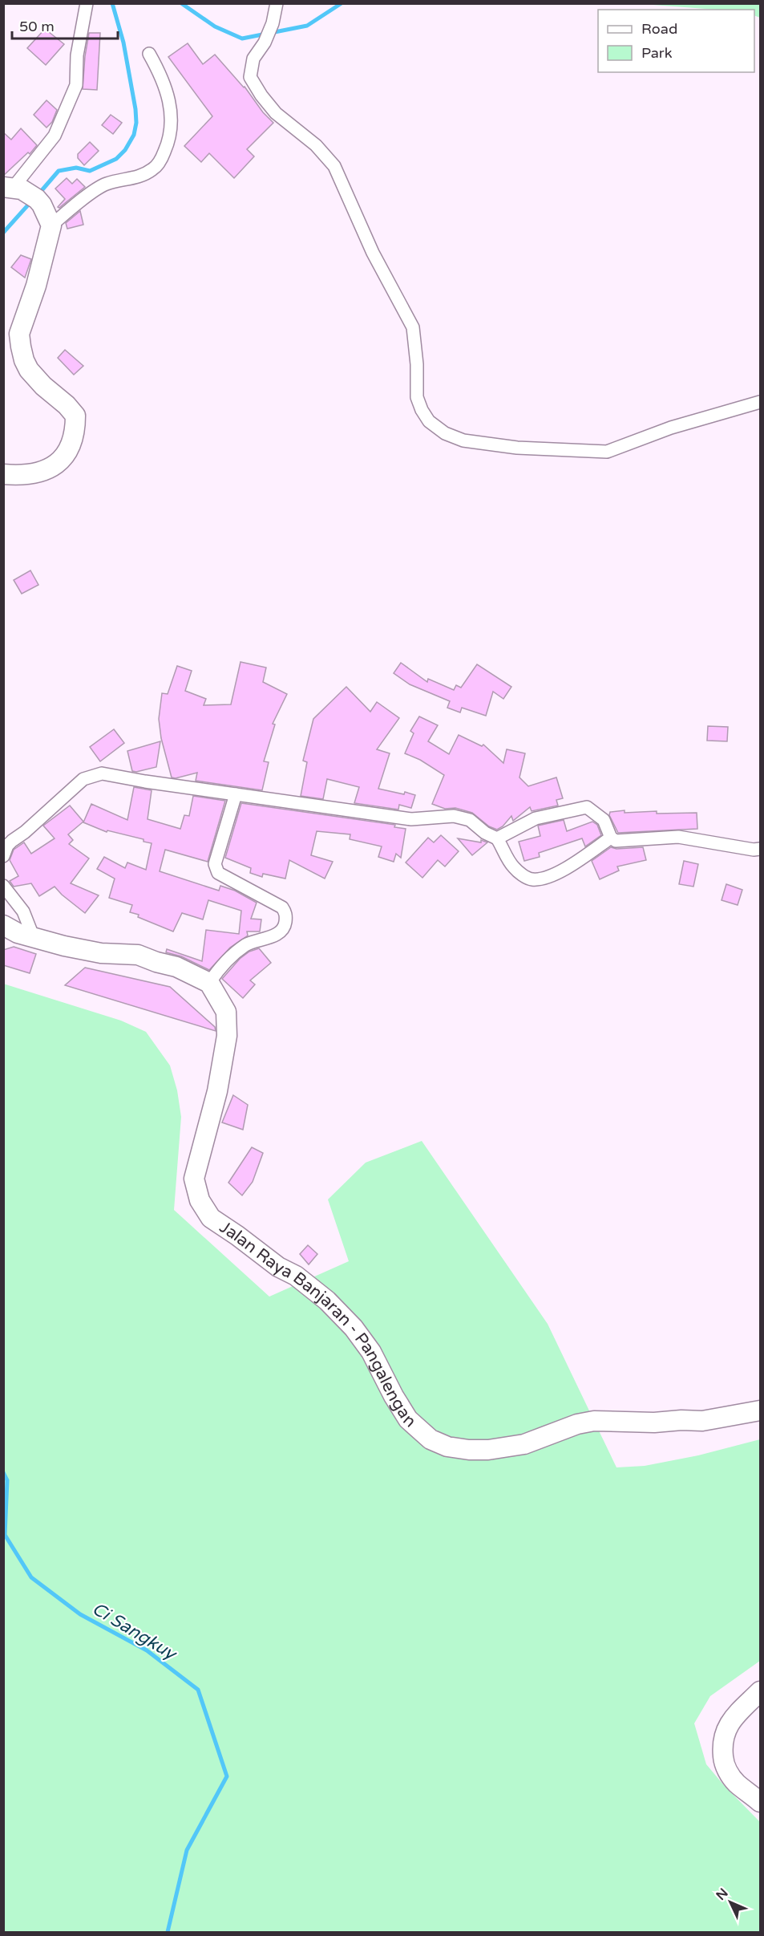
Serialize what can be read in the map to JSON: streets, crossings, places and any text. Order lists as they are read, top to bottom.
{
  "streets": {
    "main road": ["Jalan Raya Banjaran - Pangalengan"]
  },
  "water": ["Ci Sangkuy"],
  "legend": ["Road", "Park"],
  "scale_bar": "50 m",
  "north": "top left"
}
